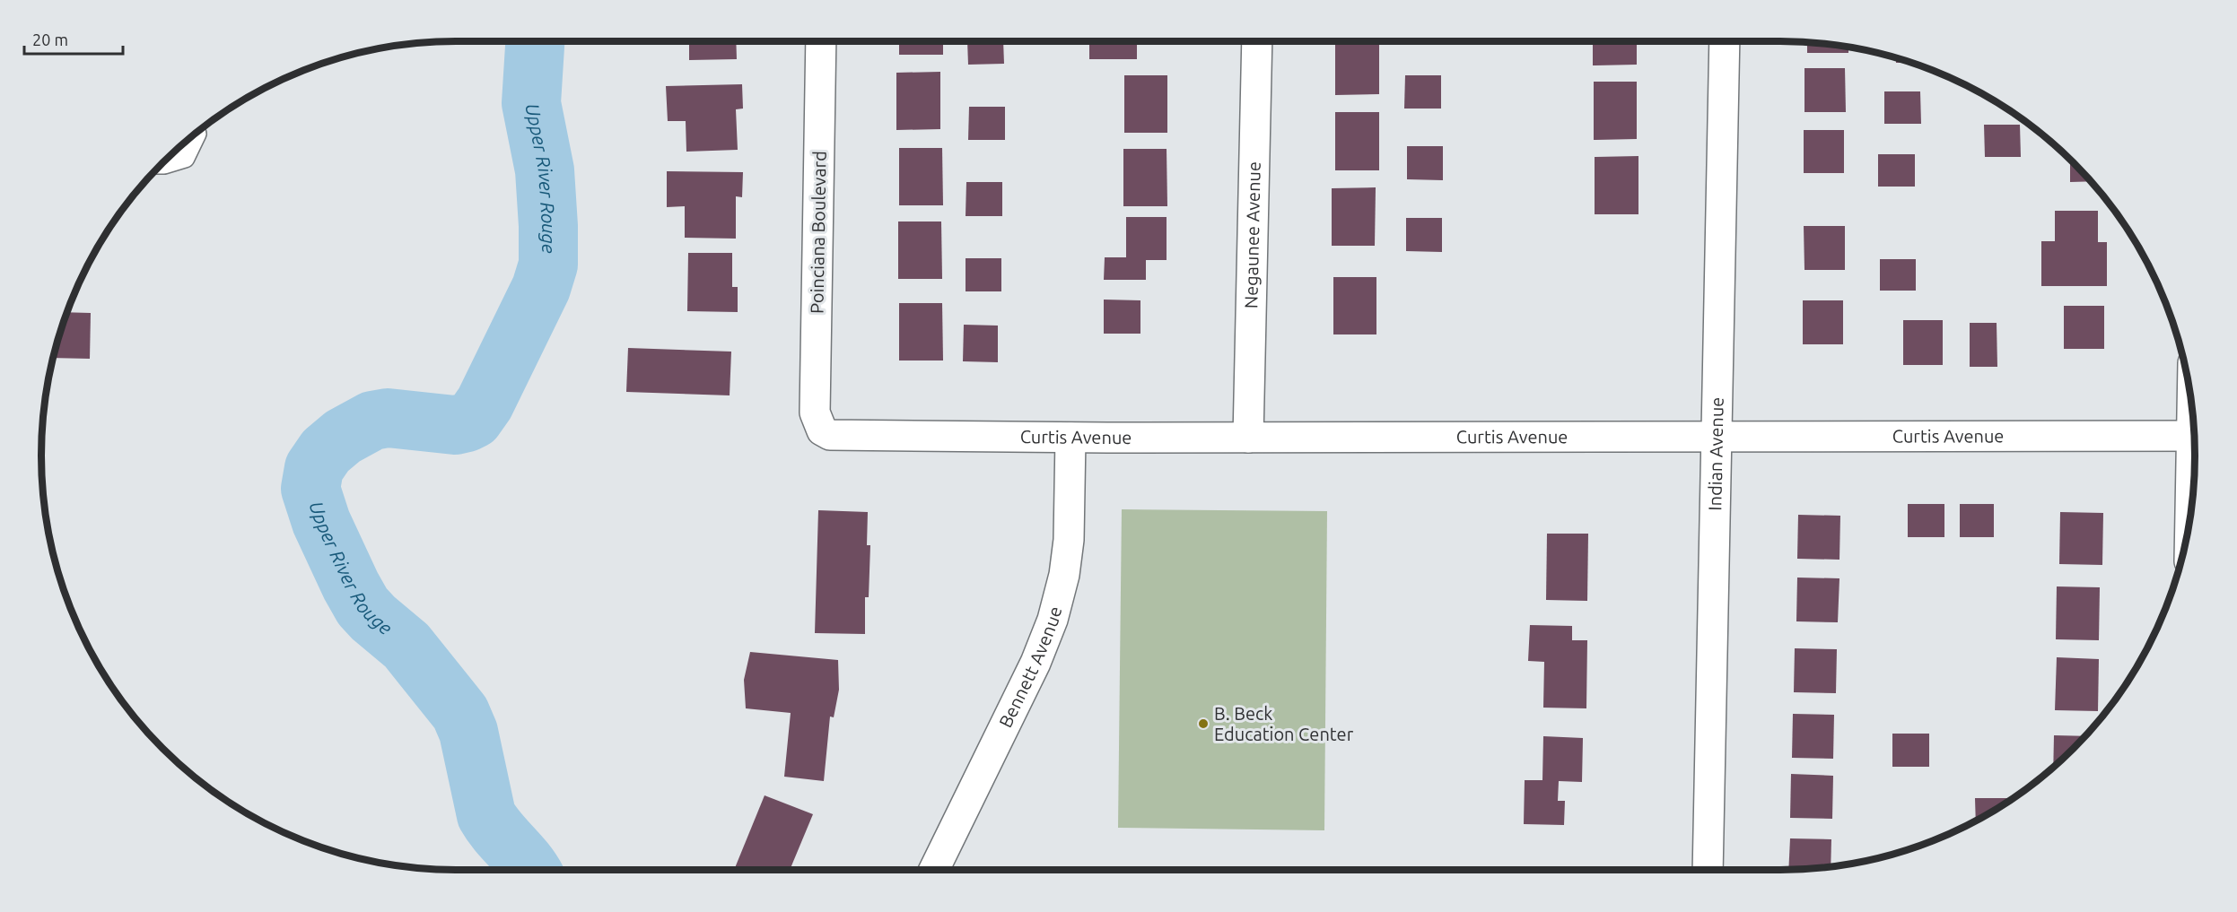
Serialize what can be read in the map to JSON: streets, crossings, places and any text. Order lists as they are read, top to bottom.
{
  "streets": {
    "street": [
      "Poinciana Boulevard",
      "Negaunee Avenue",
      "Curtis Avenue",
      "Indian Avenue",
      "Bennett Avenue"
    ]
  },
  "crossings": [
    ["Poinciana Boulevard", "Curtis Avenue"],
    ["Negaunee Avenue", "Curtis Avenue"],
    ["Curtis Avenue", "Indian Avenue"],
    ["Curtis Avenue", "Bennett Avenue"]
  ],
  "water": ["Upper River Rouge"],
  "places": ["B. Beck Education Center"],
  "scale_bar": "20 m"
}
